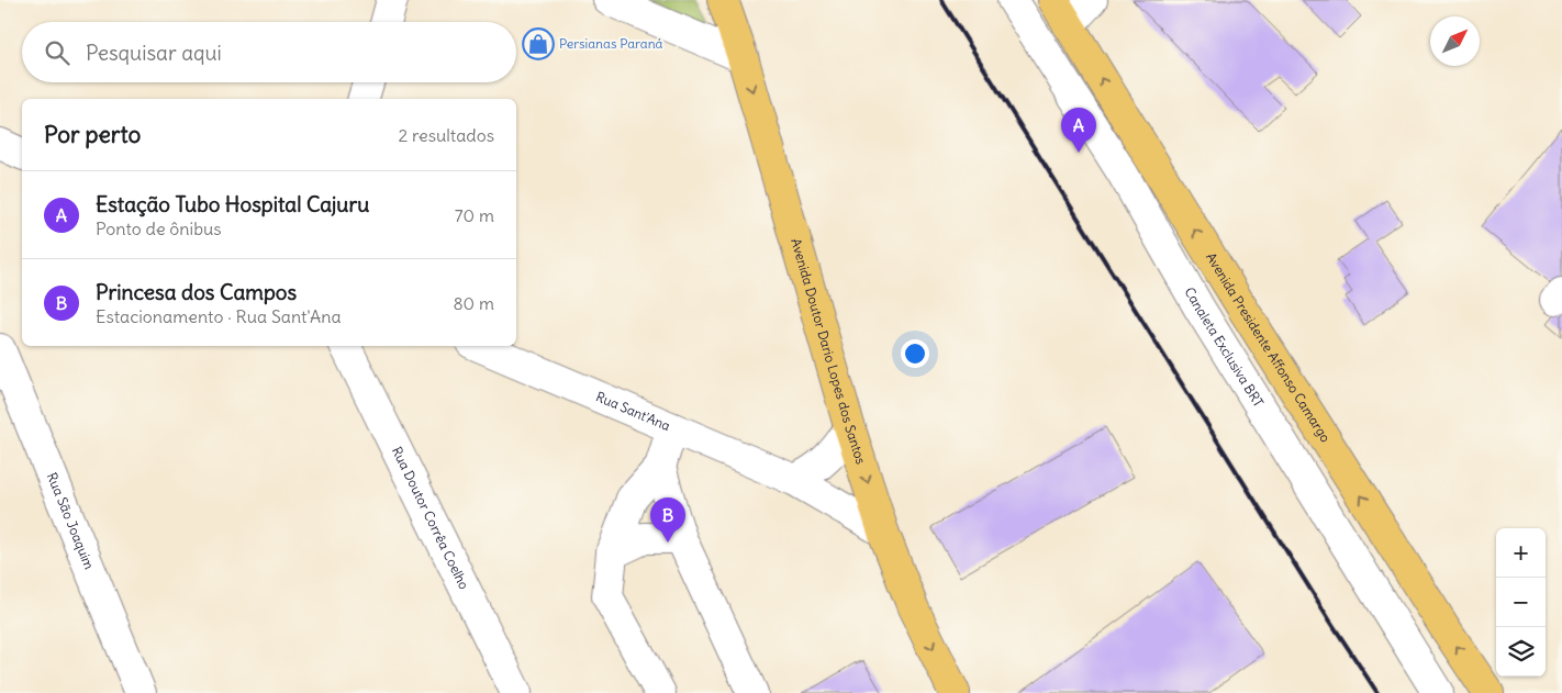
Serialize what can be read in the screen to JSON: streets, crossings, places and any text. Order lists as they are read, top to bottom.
{
  "streets": {
    "main road": ["Avenida Presidente Affonso Camargo", "Avenida Doutor Dario Lopes dos Santos"],
    "street": [
      "Canaleta Exclusiva BRT",
      "Rua Sant'Ana",
      "Rua Doutor Corrêa Coelho",
      "Rua São Joaquim"
    ]
  },
  "crossings": [
    ["Avenida Doutor Dario Lopes dos Santos", "Rua Sant'Ana"]
  ],
  "one_way": ["Avenida Presidente Affonso Camargo", "Avenida Doutor Dario Lopes dos Santos"],
  "places": {
    "shop": ["Persianas Paraná"]
  },
  "north": "top right",
  "page": {
    "search": "Pesquisar aqui",
    "heading": ["Por perto", "2 resultados"],
    "pins": ["A", "B"],
    "list": [
      {
        "mark": "A",
        "name": "Estação Tubo Hospital Cajuru",
        "note": "Ponto de ônibus",
        "value": "70 m"
      },
      {
        "mark": "B",
        "name": "Princesa dos Campos",
        "note": "Estacionamento · Rua Sant'Ana",
        "value": "80 m"
      }
    ],
    "map_buttons": ["+", "−"]
  }
}
